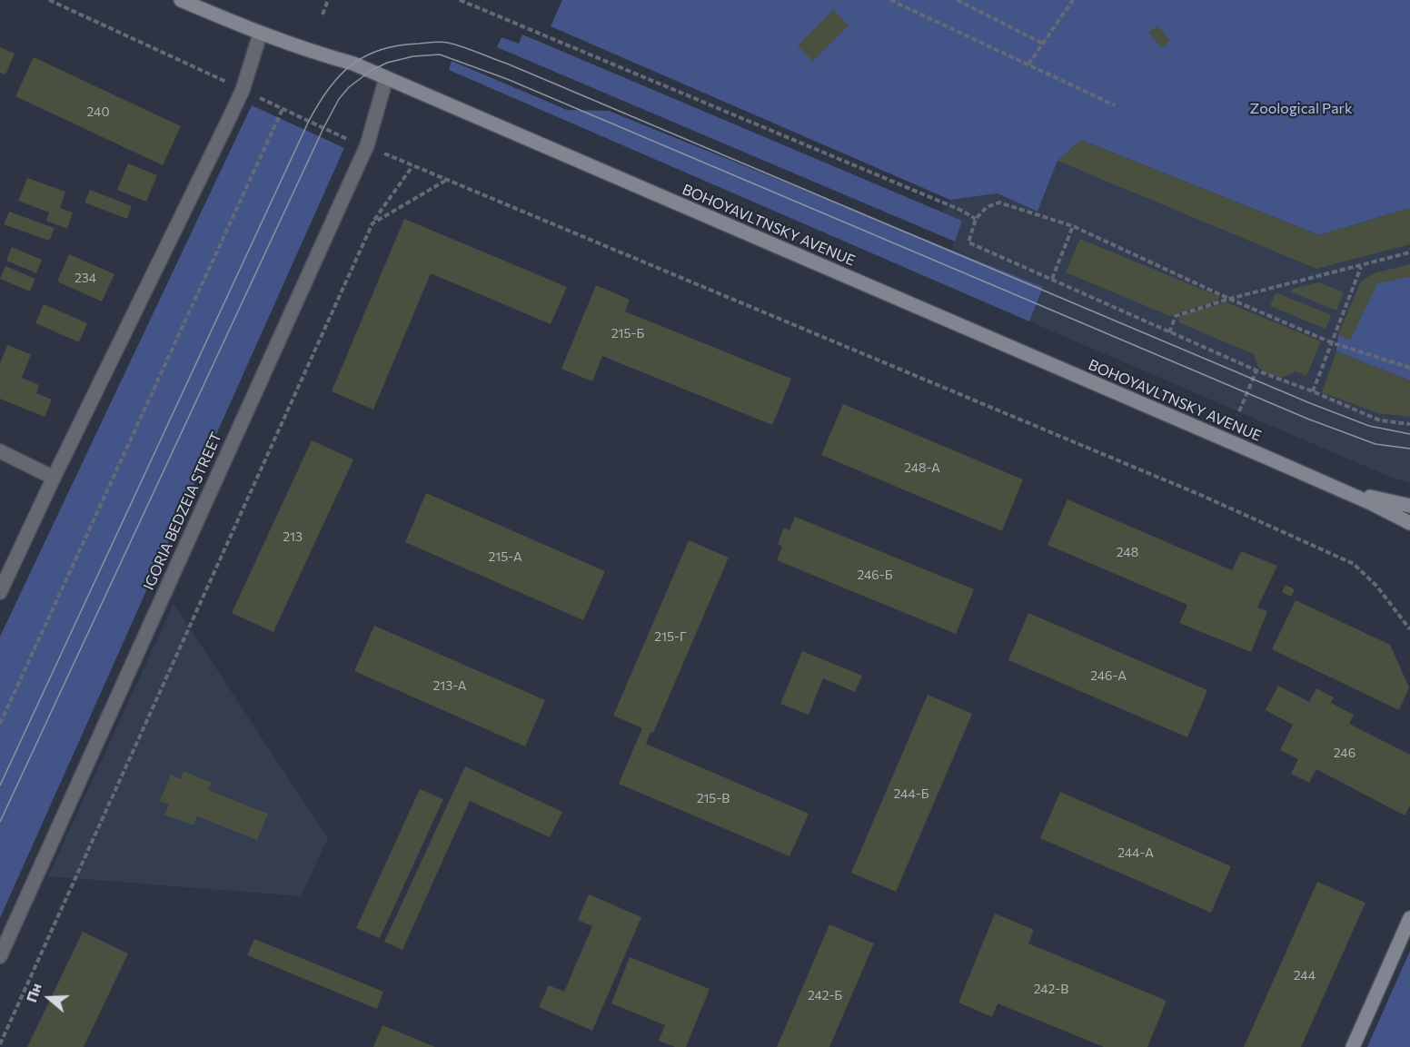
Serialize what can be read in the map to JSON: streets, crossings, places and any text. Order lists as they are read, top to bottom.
{
  "streets": {
    "main road": ["BOHOYAVLTNSKY AVENUE"],
    "street": ["IGORIA BEDZEIA STREET"]
  },
  "crossings": [
    ["BOHOYAVLTNSKY AVENUE", "IGORIA BEDZEIA STREET"]
  ],
  "parks": ["Zoological Park"],
  "house_numbers": [
    "240",
    "234",
    "215-Б",
    "248-А",
    "213",
    "248",
    "215-А",
    "246-Б",
    "215-Г",
    "246-А",
    "213-А",
    "246",
    "244-Б",
    "215-В",
    "244-А",
    "244",
    "242-В",
    "242-Б"
  ],
  "north": "left"
}
